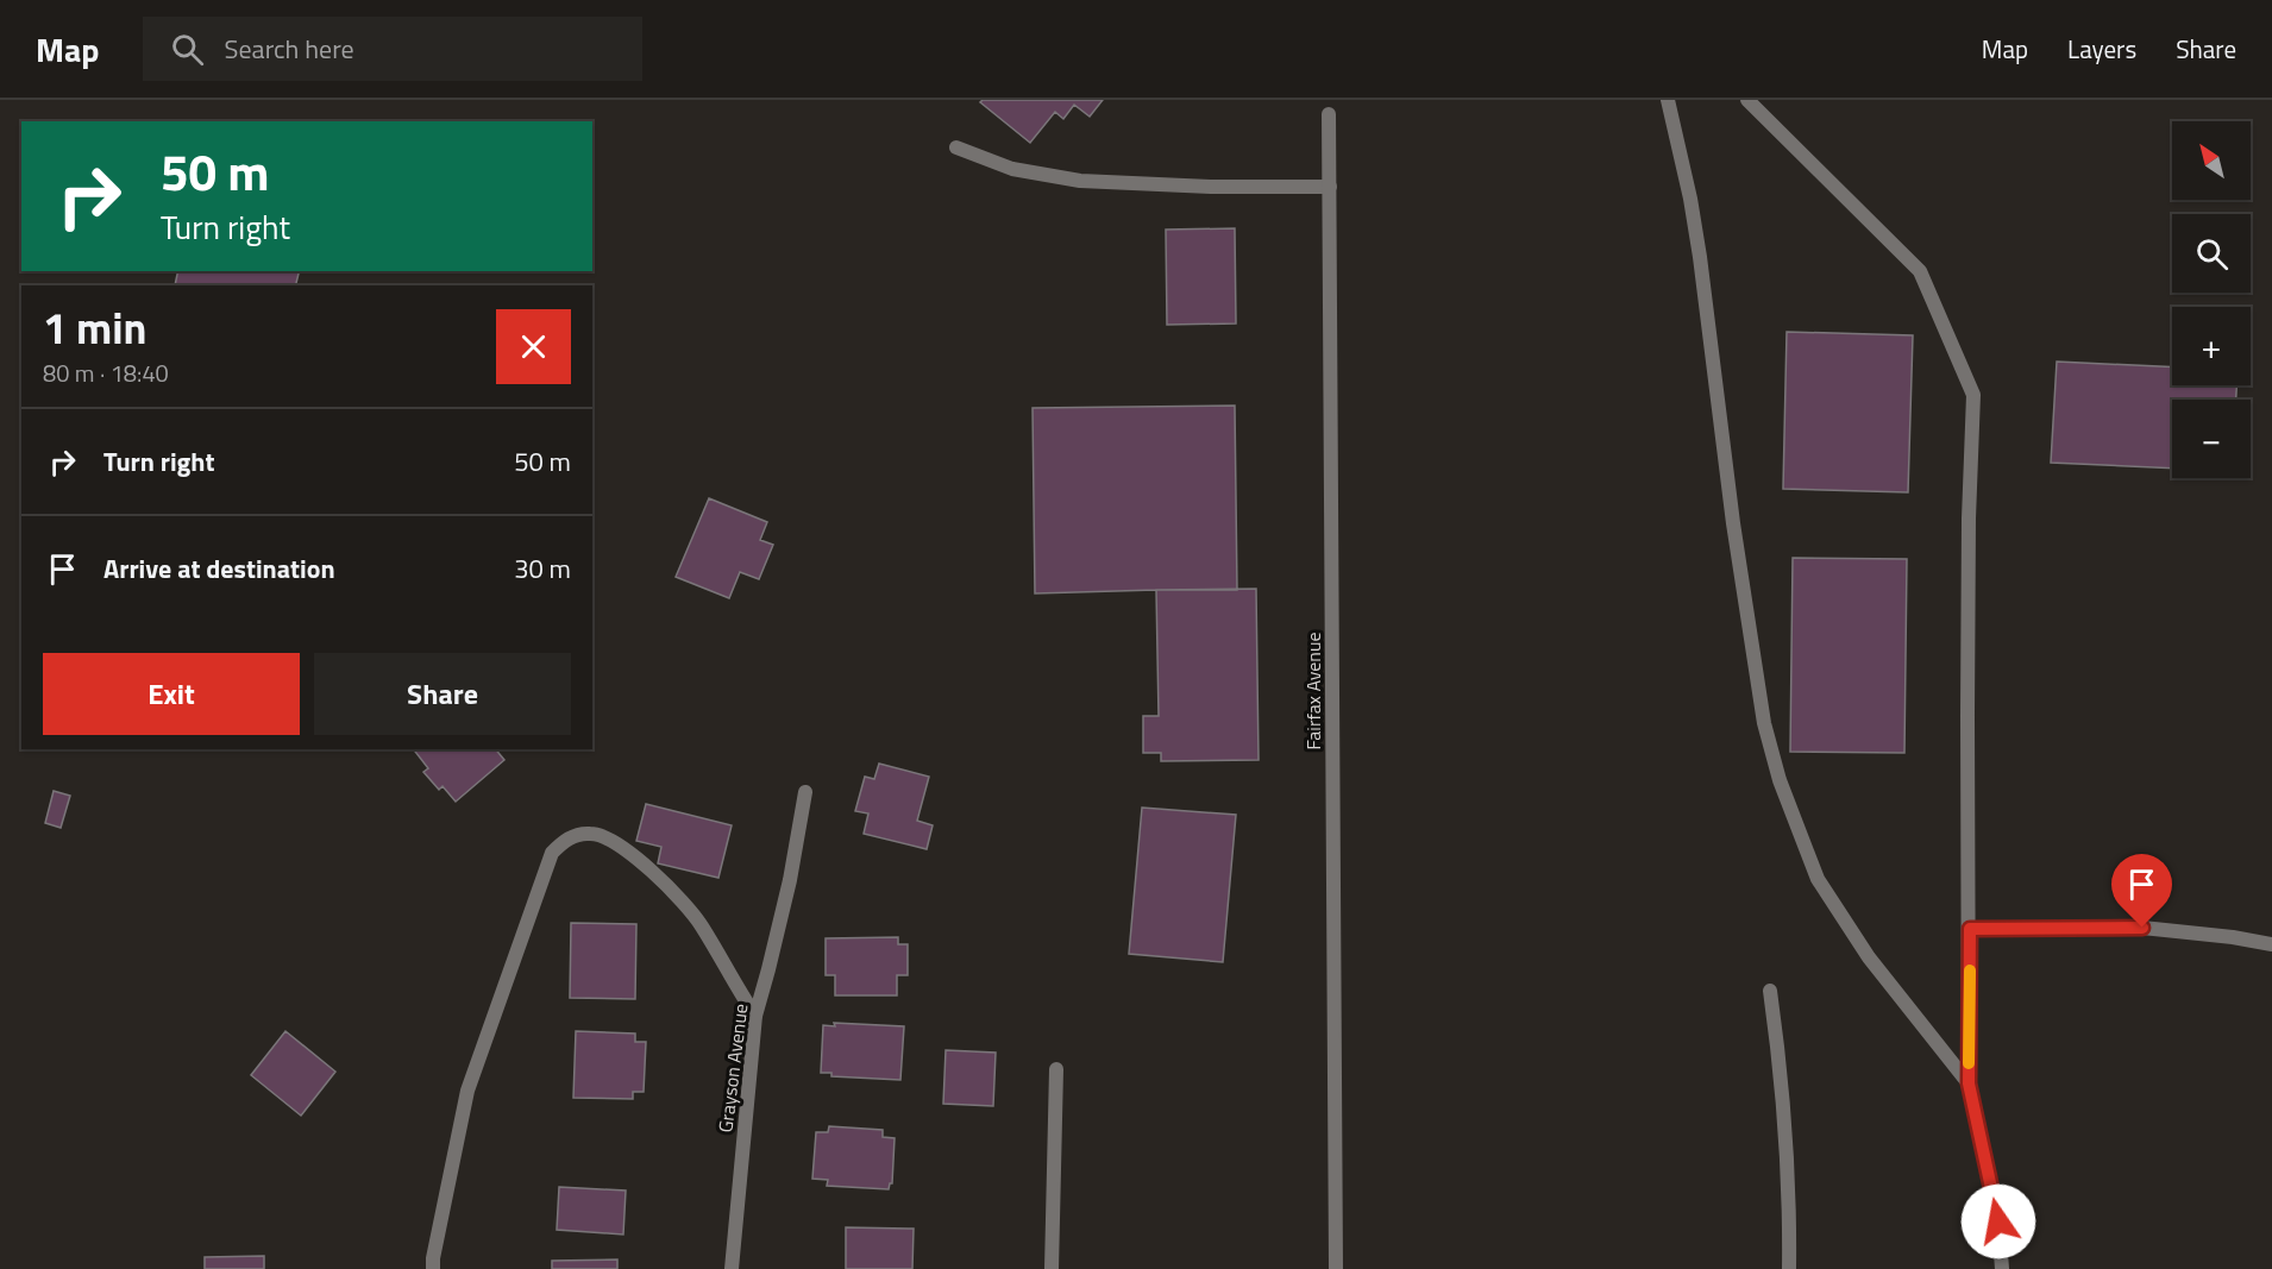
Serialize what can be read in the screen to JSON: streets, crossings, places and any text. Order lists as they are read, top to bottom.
{
  "streets": {
    "street": ["Fairfax Avenue", "Grayson Avenue"]
  },
  "north": "top left",
  "page": {
    "header": "Map",
    "search": "Search here",
    "nav": ["Map", "Layers", "Share"],
    "map_buttons": ["+", "−"],
    "turn": ["50 m", "Turn right"],
    "heading": ["1 min", "80 m · 18:40"],
    "list": [
      {
        "name": "Turn right",
        "value": "50 m"
      },
      {
        "name": "Arrive at destination",
        "value": "30 m"
      }
    ],
    "buttons": ["Exit", "Share"]
  }
}
